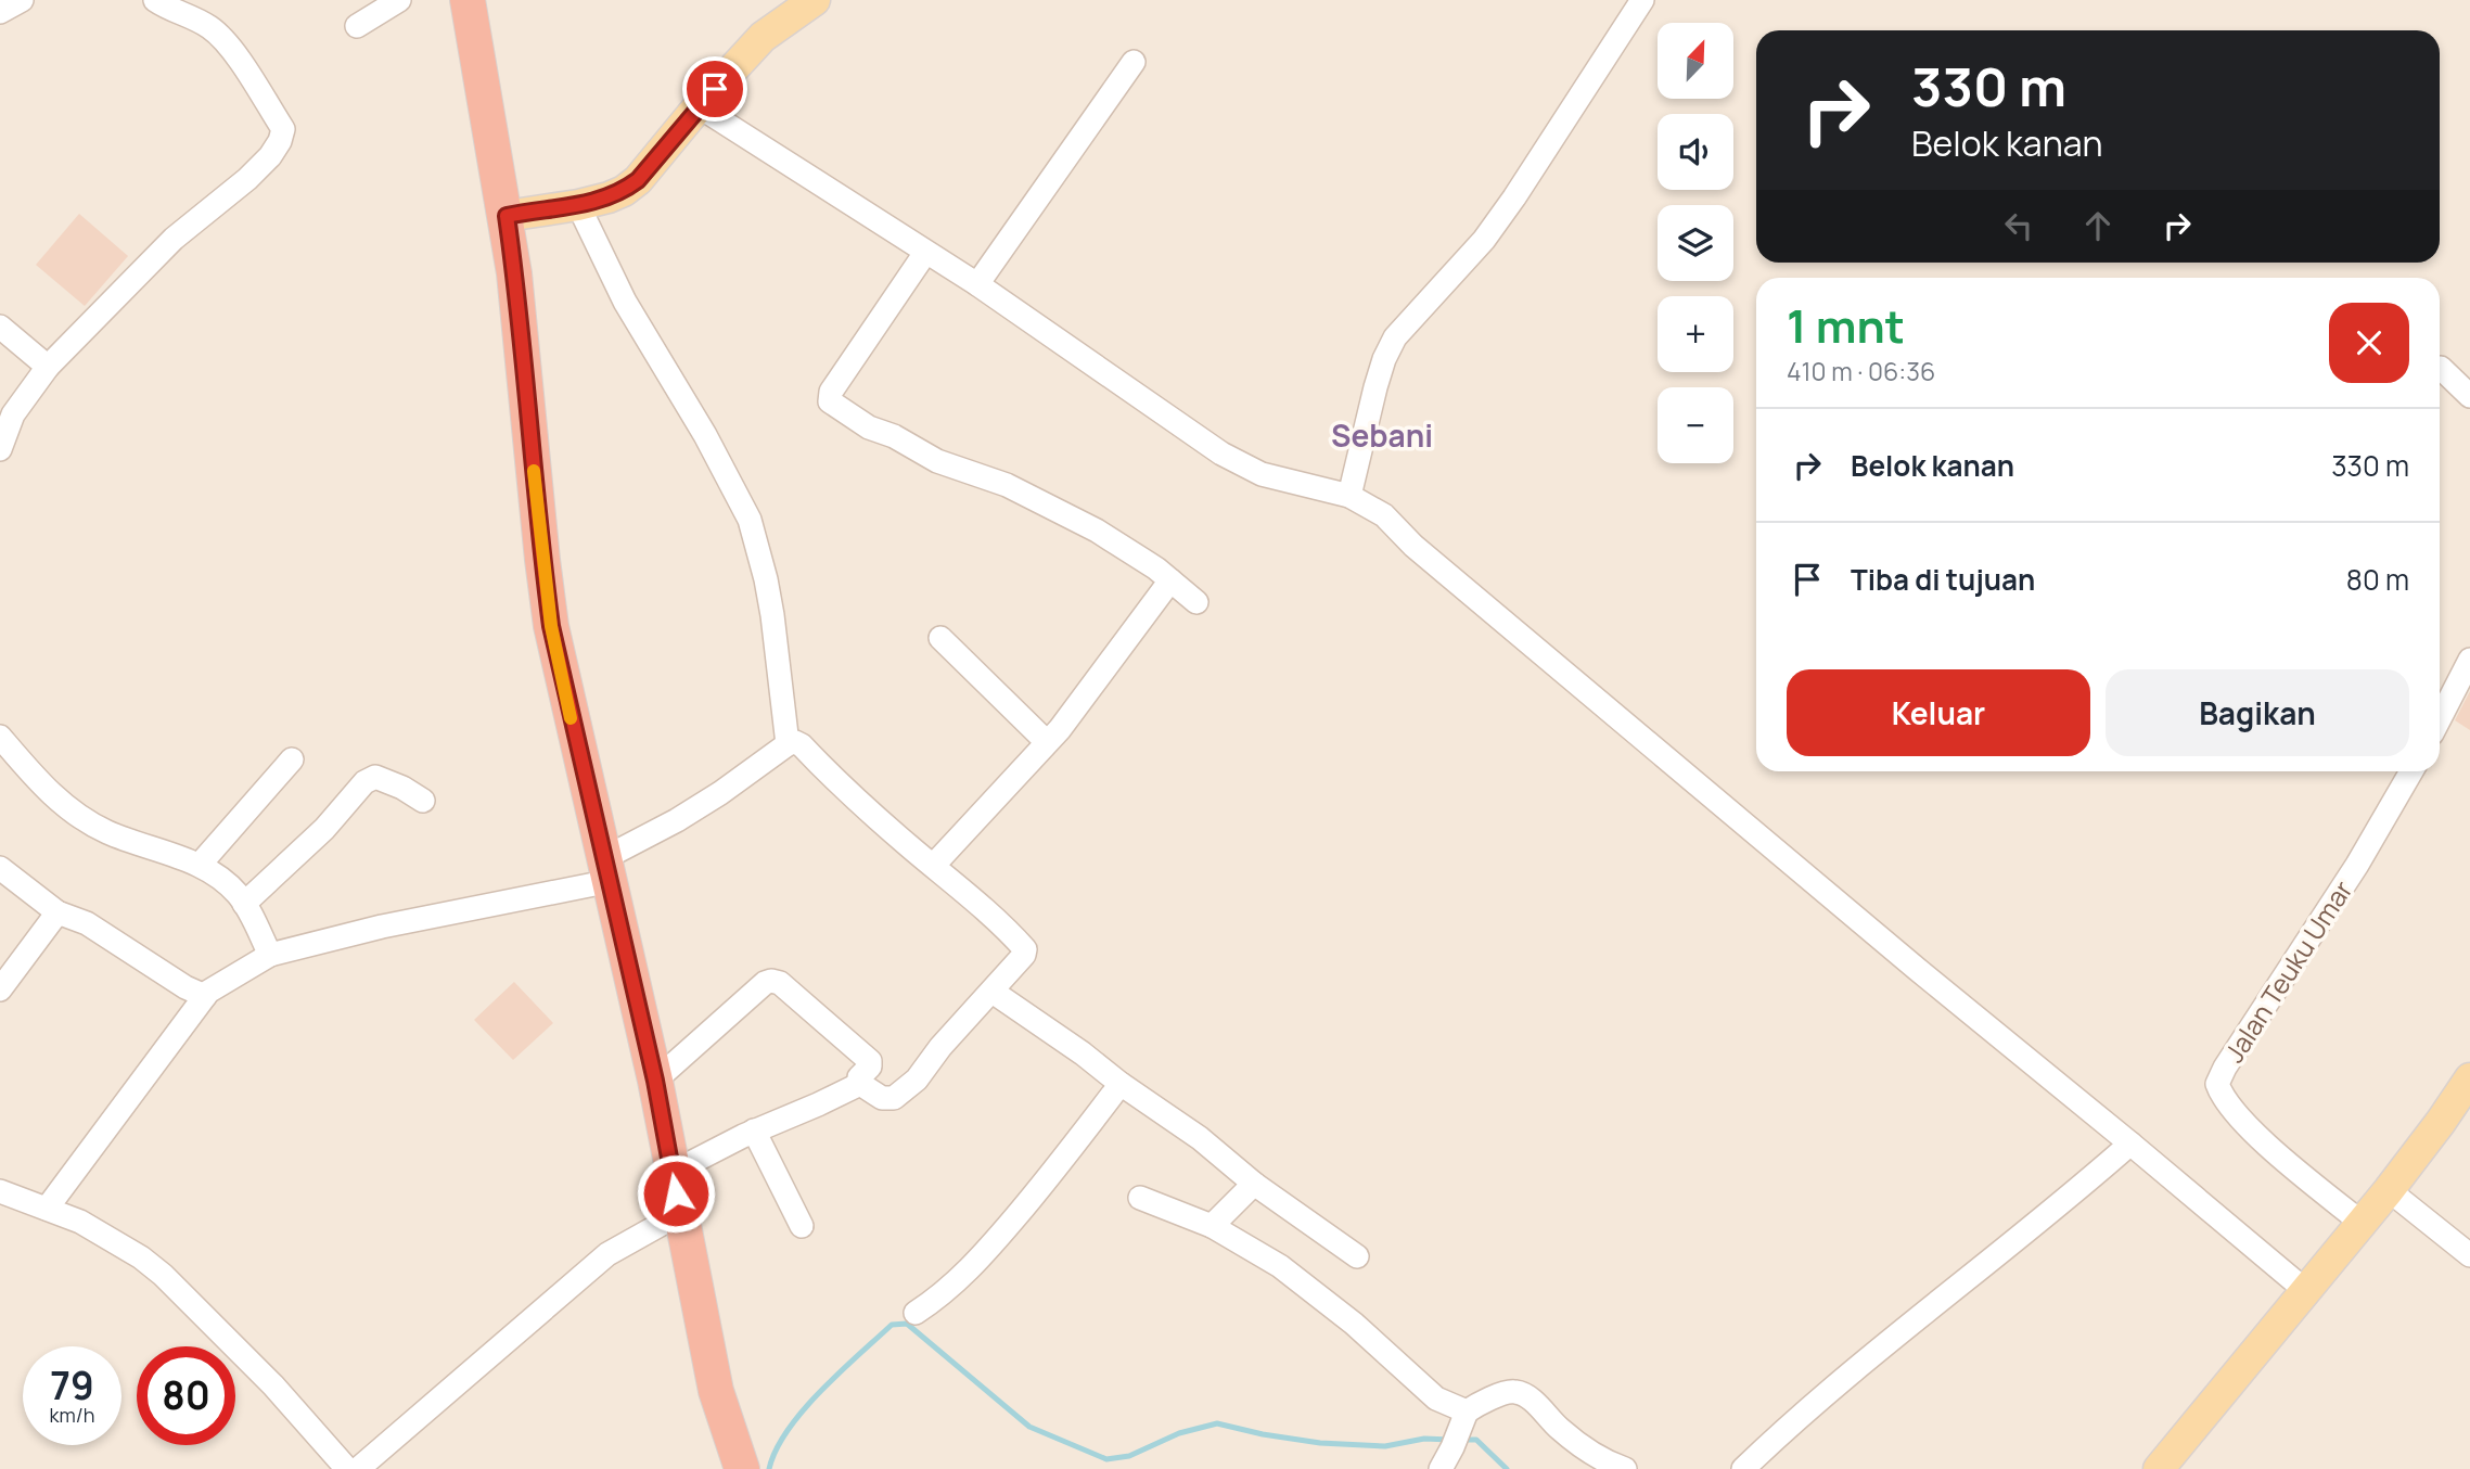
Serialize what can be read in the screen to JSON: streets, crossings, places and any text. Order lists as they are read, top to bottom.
{
  "streets": {
    "street": ["Jalan Teuku Umar"]
  },
  "districts": ["Sebani"],
  "north": "top right",
  "page": {
    "map_buttons": ["+", "−"],
    "turn": ["330 m", "Belok kanan"],
    "heading": ["1 mnt", "410 m · 06:36"],
    "list": [
      {
        "name": "Belok kanan",
        "value": "330 m"
      },
      {
        "name": "Tiba di tujuan",
        "value": "80 m"
      }
    ],
    "buttons": ["Keluar", "Bagikan"],
    "speed": "79 km/h",
    "limit": "80"
  }
}
